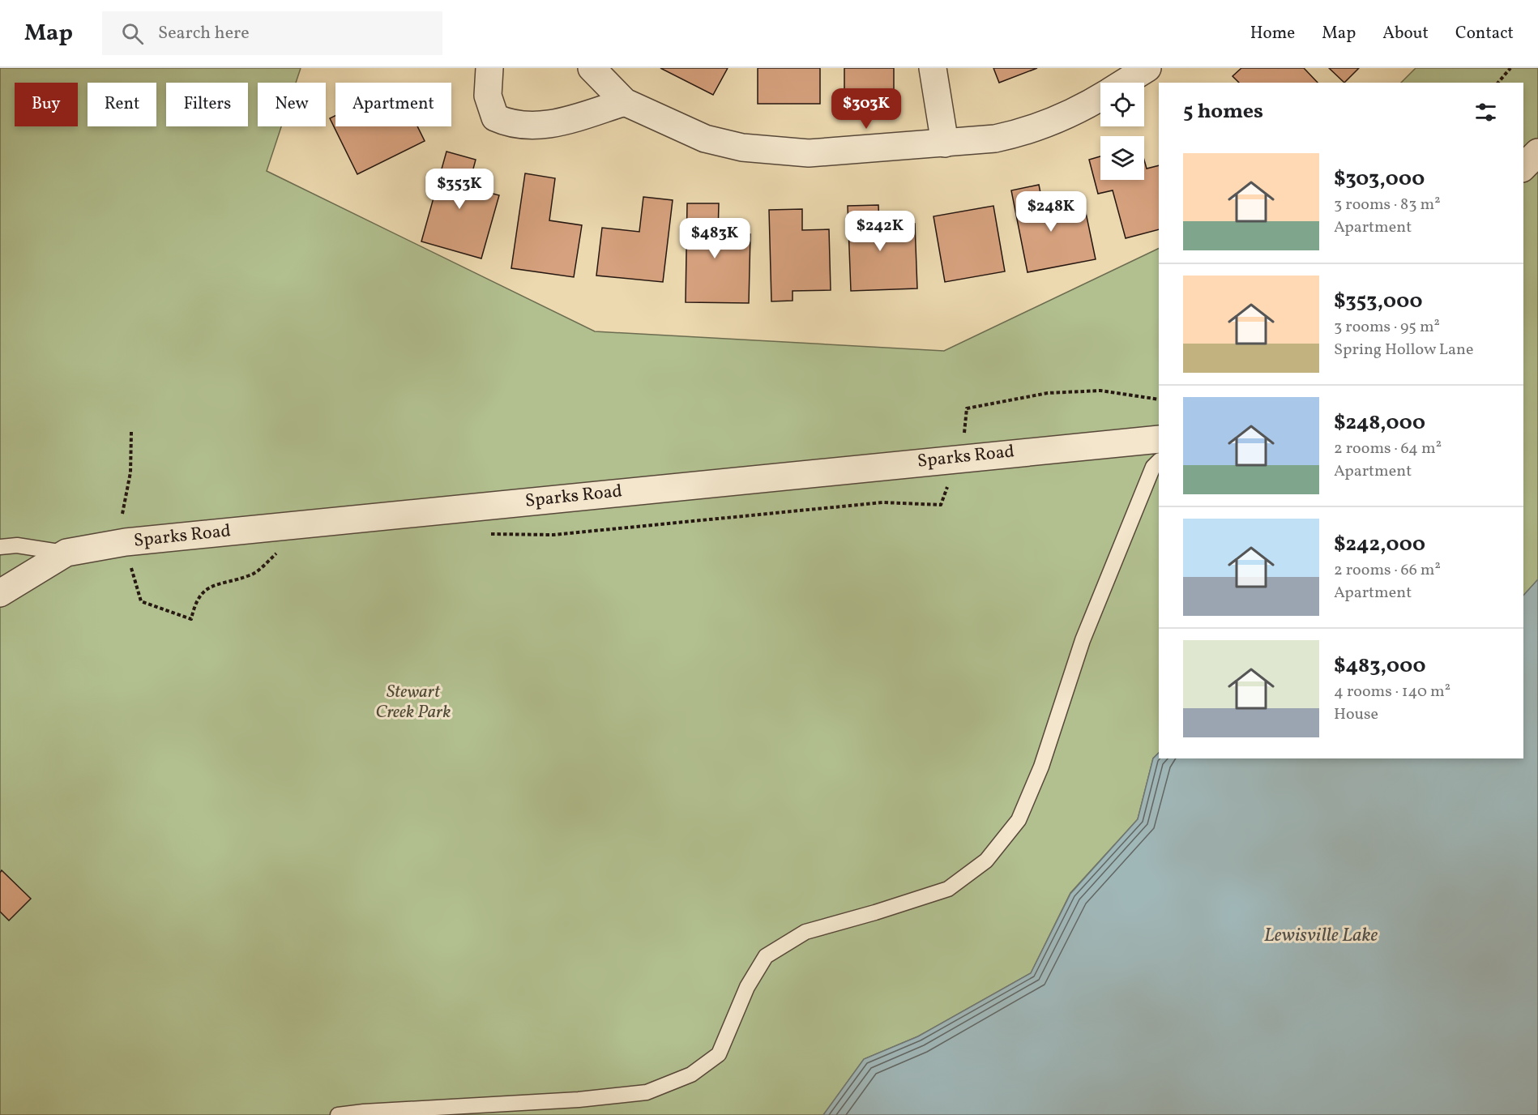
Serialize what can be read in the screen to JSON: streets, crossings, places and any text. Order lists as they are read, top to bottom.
{
  "streets": {
    "street": ["Sparks Road"]
  },
  "water": ["Lewisville Lake"],
  "parks": ["Stewart Creek Park"],
  "page": {
    "header": "Map",
    "search": "Search here",
    "nav": [
      "Home",
      "Map",
      "About",
      "Contact"
    ],
    "chip": [
      "Buy",
      "Rent",
      "Filters",
      "New",
      "Apartment"
    ],
    "heading": "5 homes",
    "price": [
      "$303K",
      "$353K",
      "$248K",
      "$242K",
      "$483K"
    ],
    "list": [
      {
        "name": "$303,000",
        "note": "3 rooms · 83 m² · Apartment"
      },
      {
        "name": "$353,000",
        "note": "3 rooms · 95 m² · Spring Hollow Lane"
      },
      {
        "name": "$248,000",
        "note": "2 rooms · 64 m² · Apartment"
      },
      {
        "name": "$242,000",
        "note": "2 rooms · 66 m² · Apartment"
      },
      {
        "name": "$483,000",
        "note": "4 rooms · 140 m² · House"
      }
    ]
  }
}
